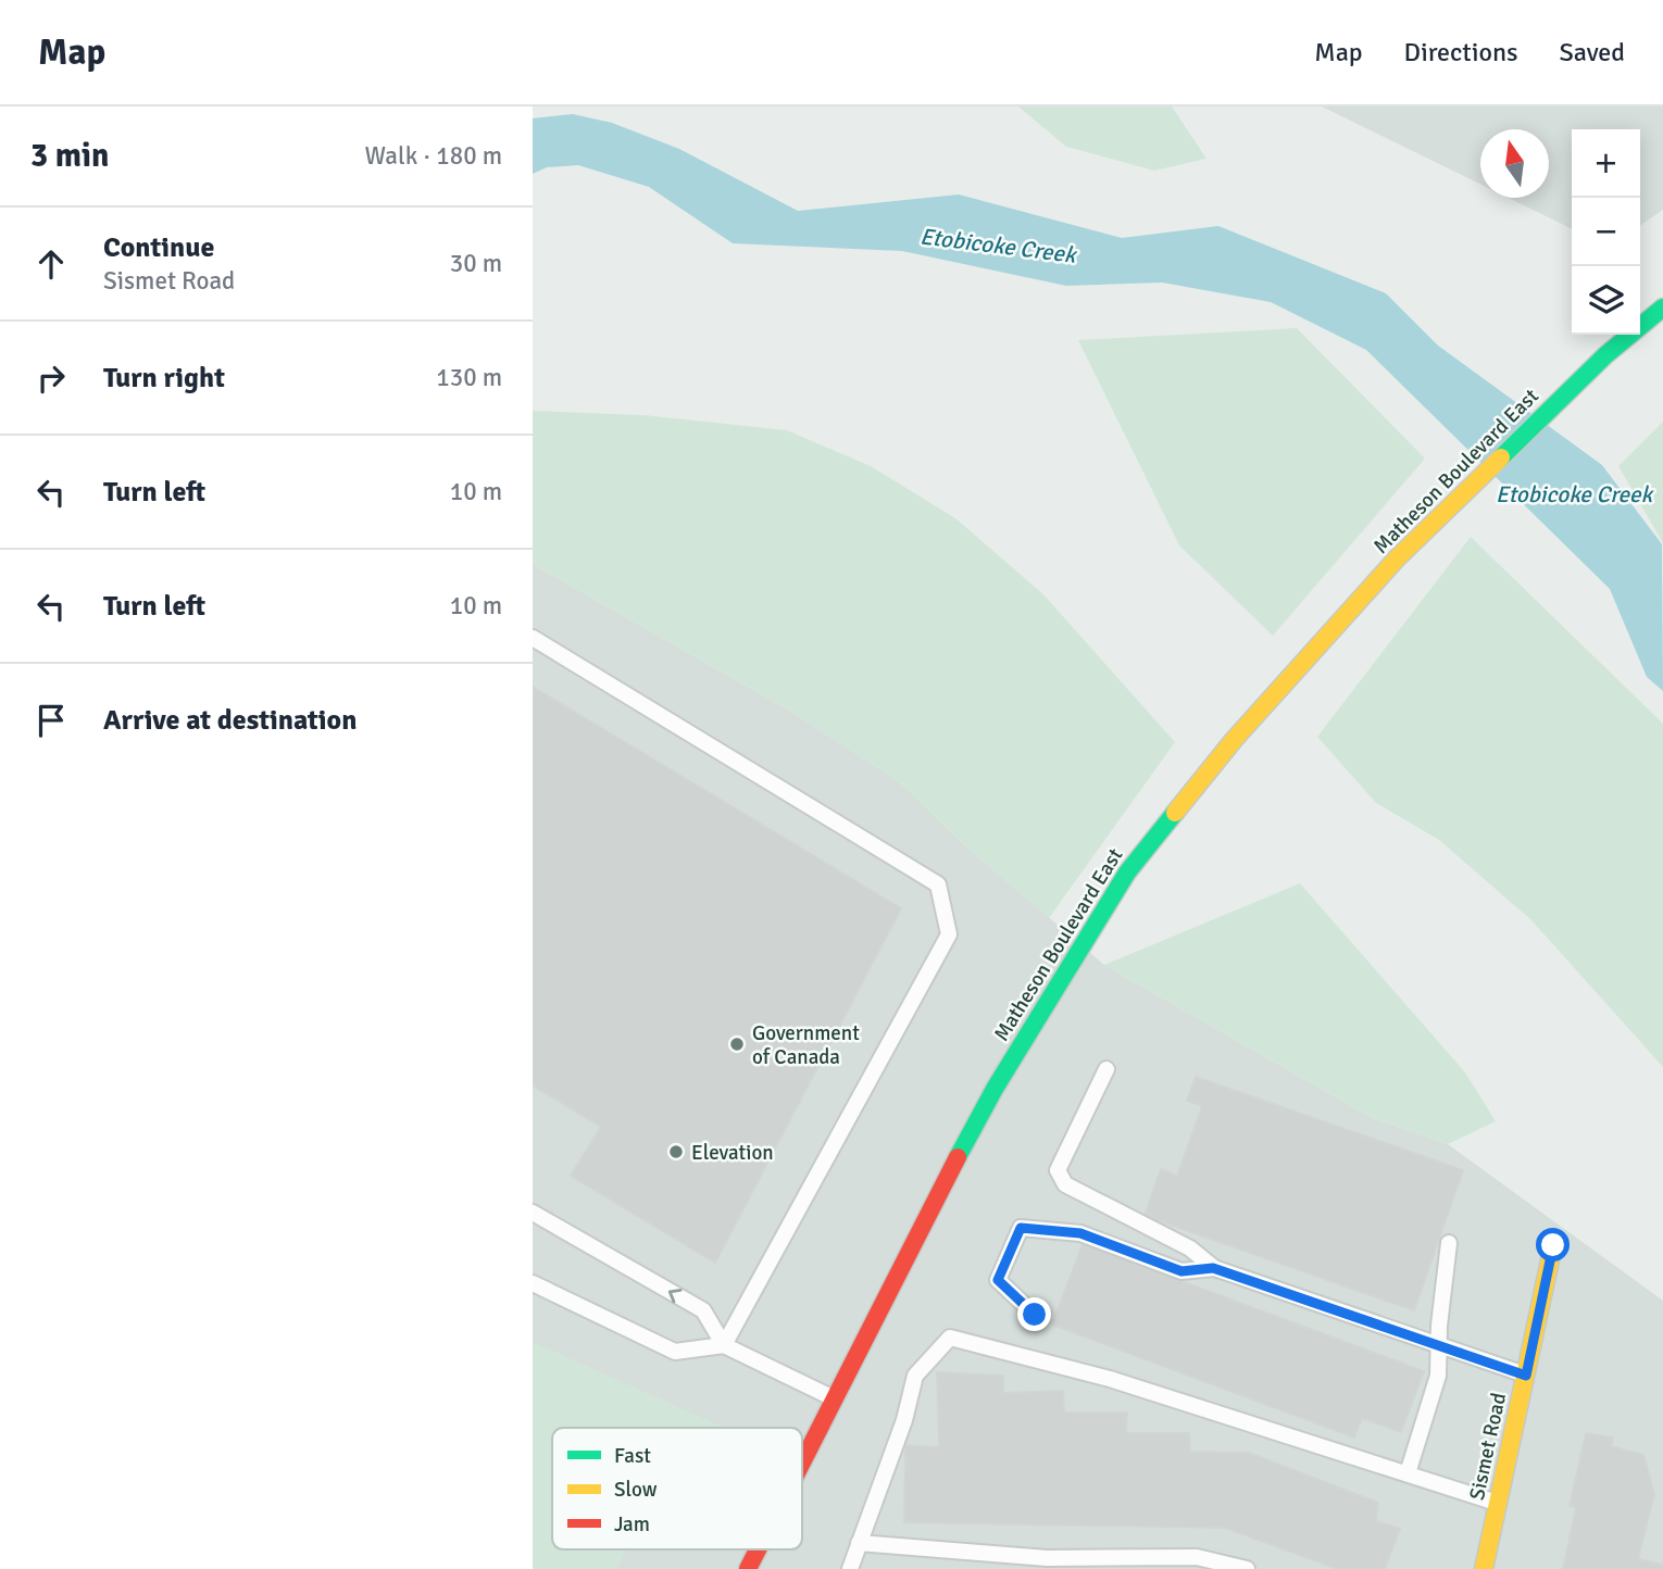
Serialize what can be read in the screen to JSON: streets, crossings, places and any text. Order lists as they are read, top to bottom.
{
  "streets": {
    "street": ["Matheson Boulevard East", "Sismet Road"]
  },
  "water": ["Etobicoke Creek"],
  "places": ["Government of Canada", "Elevation"],
  "legend": ["Fast", "Slow", "Jam"],
  "north": "top",
  "page": {
    "header": "Map",
    "nav": ["Map", "Directions", "Saved"],
    "heading": ["3 min", "Walk · 180 m"],
    "map_buttons": ["+", "−"],
    "list": [
      ["Continue", "Sismet Road", "30 m"],
      ["Turn right", "130 m"],
      ["Turn left", "10 m"],
      ["Turn left", "10 m"],
      "Arrive at destination"
    ]
  }
}
